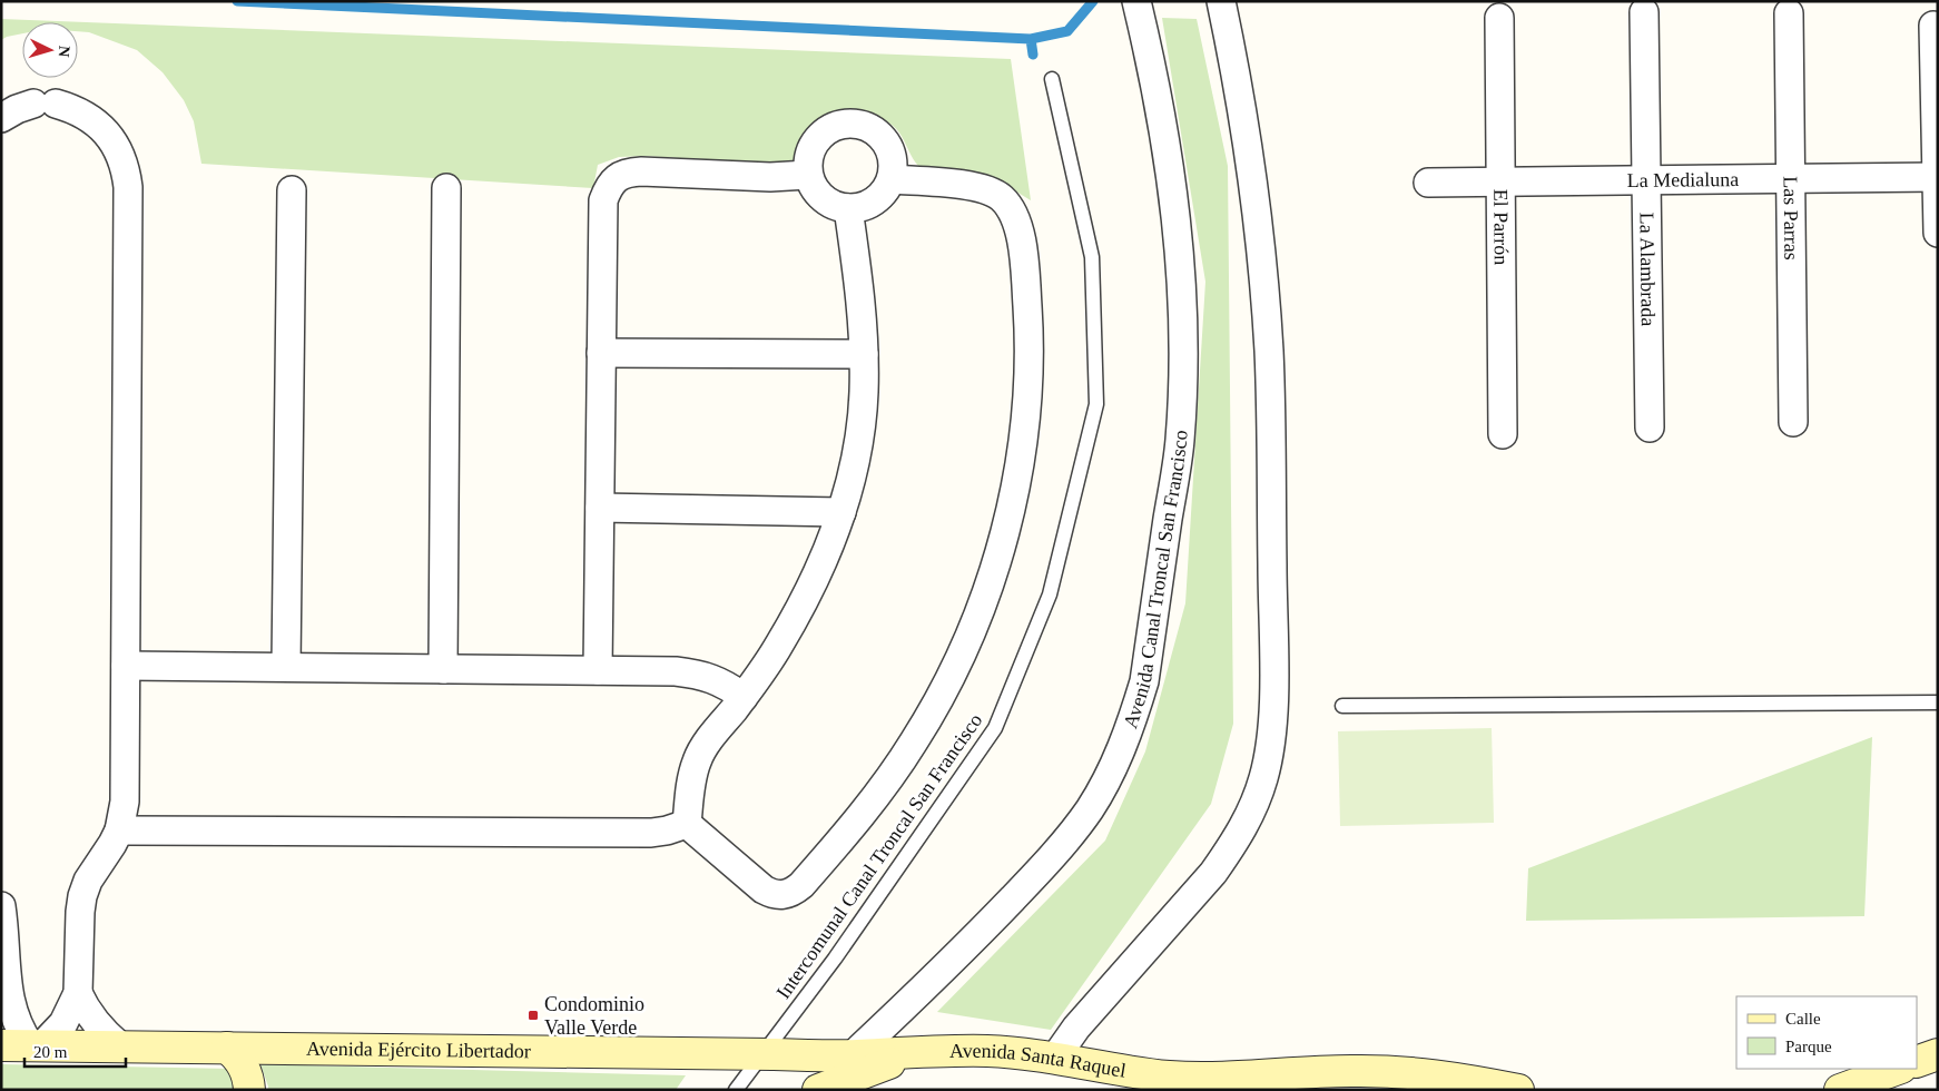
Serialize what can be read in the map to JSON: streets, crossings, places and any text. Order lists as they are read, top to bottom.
{
  "streets": {
    "main road": ["Avenida Ejército Libertador", "Avenida Santa Raquel"],
    "street": [
      "La Medialuna",
      "Las Parras",
      "El Parrón",
      "La Alambrada",
      "Avenida Canal Troncal San Francisco"
    ],
    "lane": ["Intercomunal Canal Troncal San Francisco"]
  },
  "crossings": [
    ["La Medialuna", "Las Parras"],
    ["La Medialuna", "El Parrón"],
    ["La Medialuna", "La Alambrada"],
    ["Avenida Canal Troncal San Francisco", "Avenida Ejército Libertador"],
    ["Intercomunal Canal Troncal San Francisco", "Avenida Ejército Libertador"],
    ["Avenida Ejército Libertador", "Avenida Santa Raquel"]
  ],
  "places": {
    "transit": ["Condominio Valle Verde"]
  },
  "legend": ["Calle", "Parque"],
  "scale_bar": "20 m",
  "north": "right"
}
